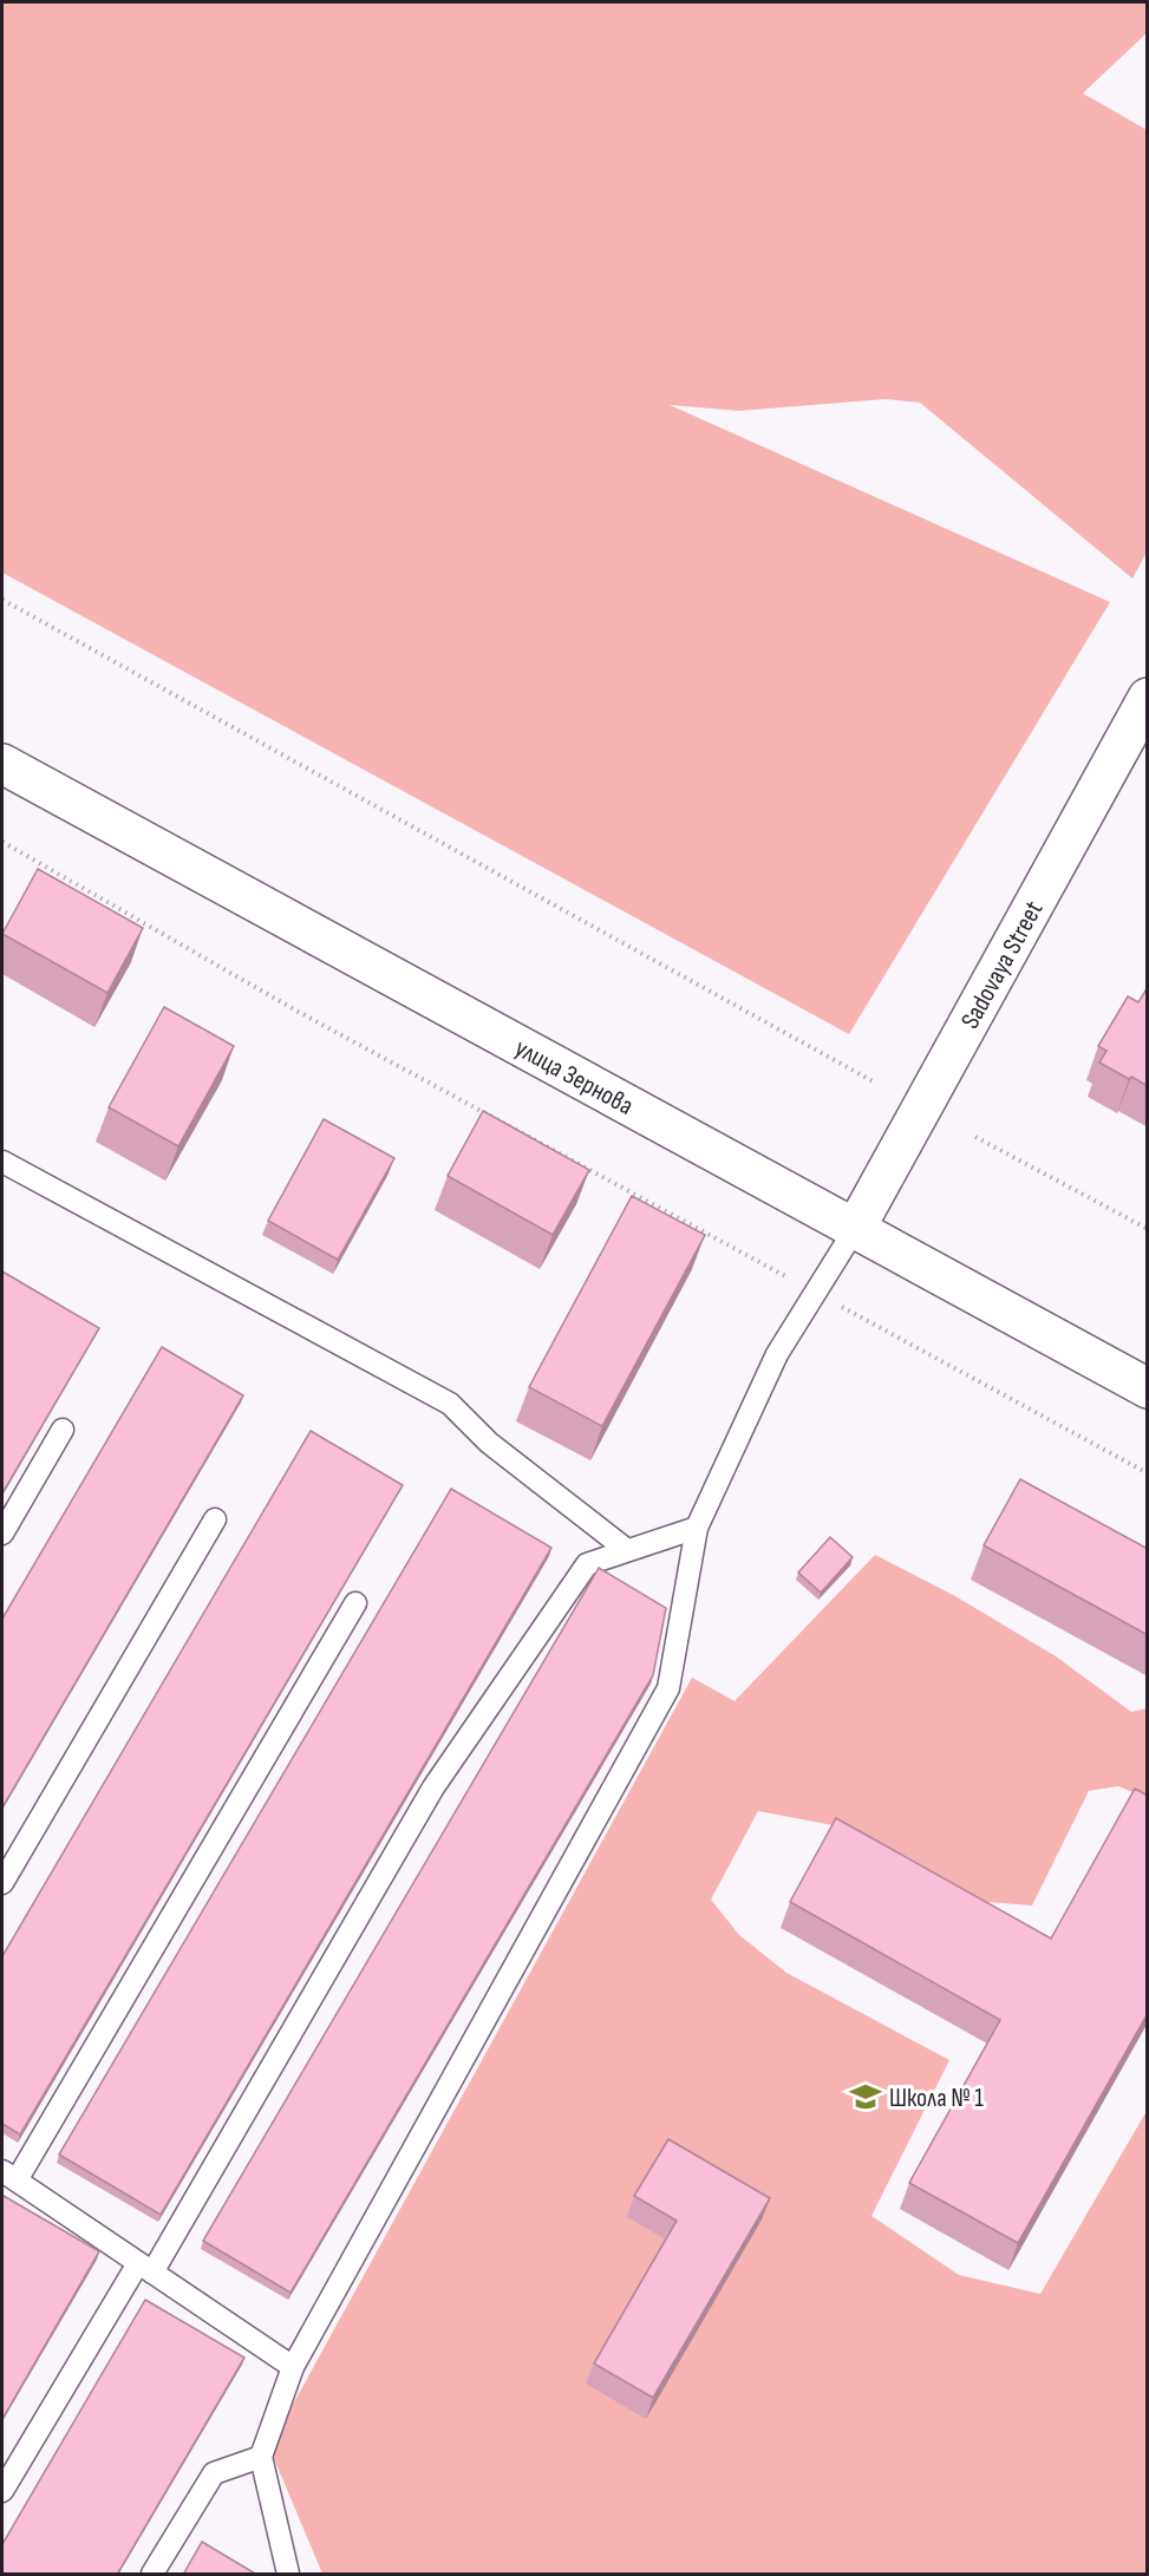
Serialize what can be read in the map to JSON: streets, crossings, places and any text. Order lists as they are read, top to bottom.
{
  "streets": {
    "main road": ["Sadovaya Street", "улица Зернова"]
  },
  "crossings": [
    ["Sadovaya Street", "улица Зернова"]
  ],
  "places": {
    "school or university": ["Школа № 1"]
  }
}
